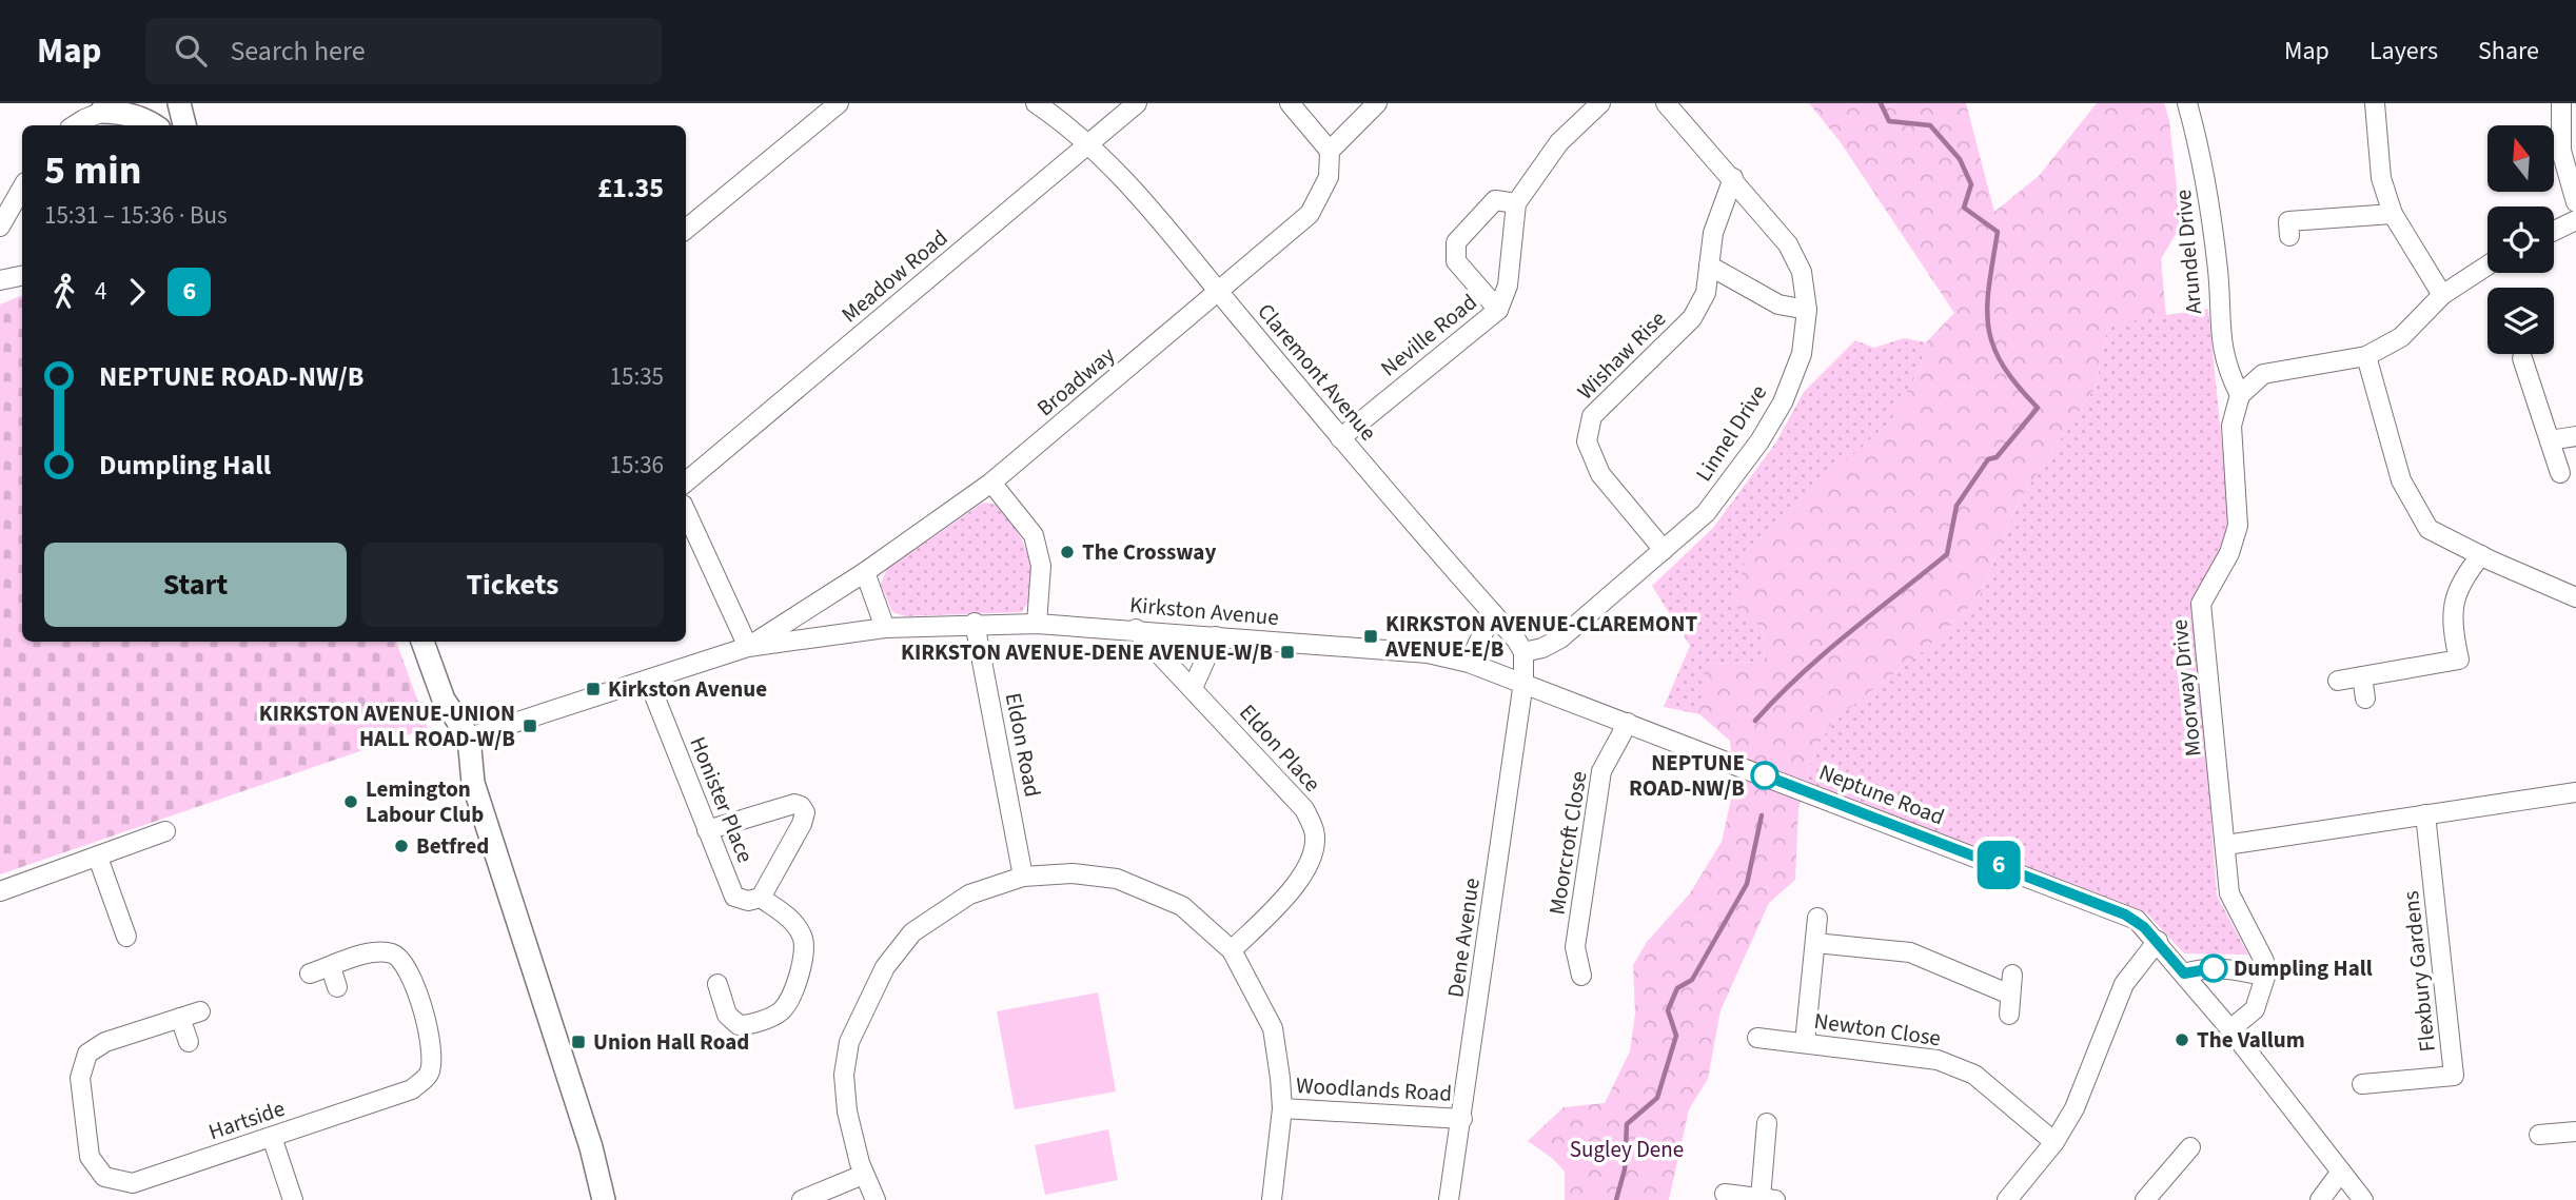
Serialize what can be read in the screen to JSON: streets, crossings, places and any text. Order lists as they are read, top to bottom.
{
  "streets": {
    "street": [
      "Arundel Drive",
      "Meadow Road",
      "Neville Road",
      "Wishaw Rise",
      "Claremont Avenue",
      "Broadway",
      "Linnel Drive",
      "Kirkston Avenue",
      "Moorway Drive",
      "Eldon Road",
      "Eldon Place",
      "Neptune Road",
      "Honister Place",
      "Moorcroft Close",
      "Dene Avenue",
      "Flexbury Gardens",
      "Newton Close",
      "Woodlands Road",
      "Hartside"
    ]
  },
  "crossings": [
    ["Arundel Drive", "Moorway Drive"],
    ["Meadow Road", "Claremont Avenue"],
    ["Neville Road", "Claremont Avenue"],
    ["Wishaw Rise", "Linnel Drive"],
    ["Claremont Avenue", "Broadway"],
    ["Claremont Avenue", "Linnel Drive"],
    ["Claremont Avenue", "Dene Avenue"],
    ["Broadway", "Kirkston Avenue"],
    ["Linnel Drive", "Dene Avenue"],
    ["Kirkston Avenue", "Eldon Road"],
    ["Kirkston Avenue", "Eldon Place"],
    ["Kirkston Avenue", "Neptune Road"],
    ["Kirkston Avenue", "Honister Place"],
    ["Kirkston Avenue", "Dene Avenue"],
    ["Neptune Road", "Moorcroft Close"],
    ["Dene Avenue", "Woodlands Road"]
  ],
  "parks": ["Sugley Dene"],
  "places": {
    "other": [
      "The Crossway",
      "NEPTUNE ROAD-NW/B",
      "Lemington Labour Club",
      "Betfred",
      "Dumpling Hall",
      "The Vallum"
    ],
    "transit": [
      "KIRKSTON AVENUE-CLAREMONT AVENUE-E/B",
      "KIRKSTON AVENUE-DENE AVENUE-W/B",
      "Kirkston Avenue",
      "KIRKSTON AVENUE-UNION HALL ROAD-W/B",
      "Union Hall Road"
    ]
  },
  "lines": ["bus line 6"],
  "north": "top",
  "page": {
    "header": "Map",
    "search": "Search here",
    "nav": ["Map", "Layers", "Share"],
    "on_map": "6",
    "heading": ["5 min", "15:31 – 15:36 · Bus", "£1.35"],
    "legs": ["4", "6"],
    "list": [
      {
        "name": "NEPTUNE ROAD-NW/B",
        "value": "15:35"
      },
      {
        "name": "Dumpling Hall",
        "value": "15:36"
      }
    ],
    "buttons": ["Start", "Tickets"]
  }
}
